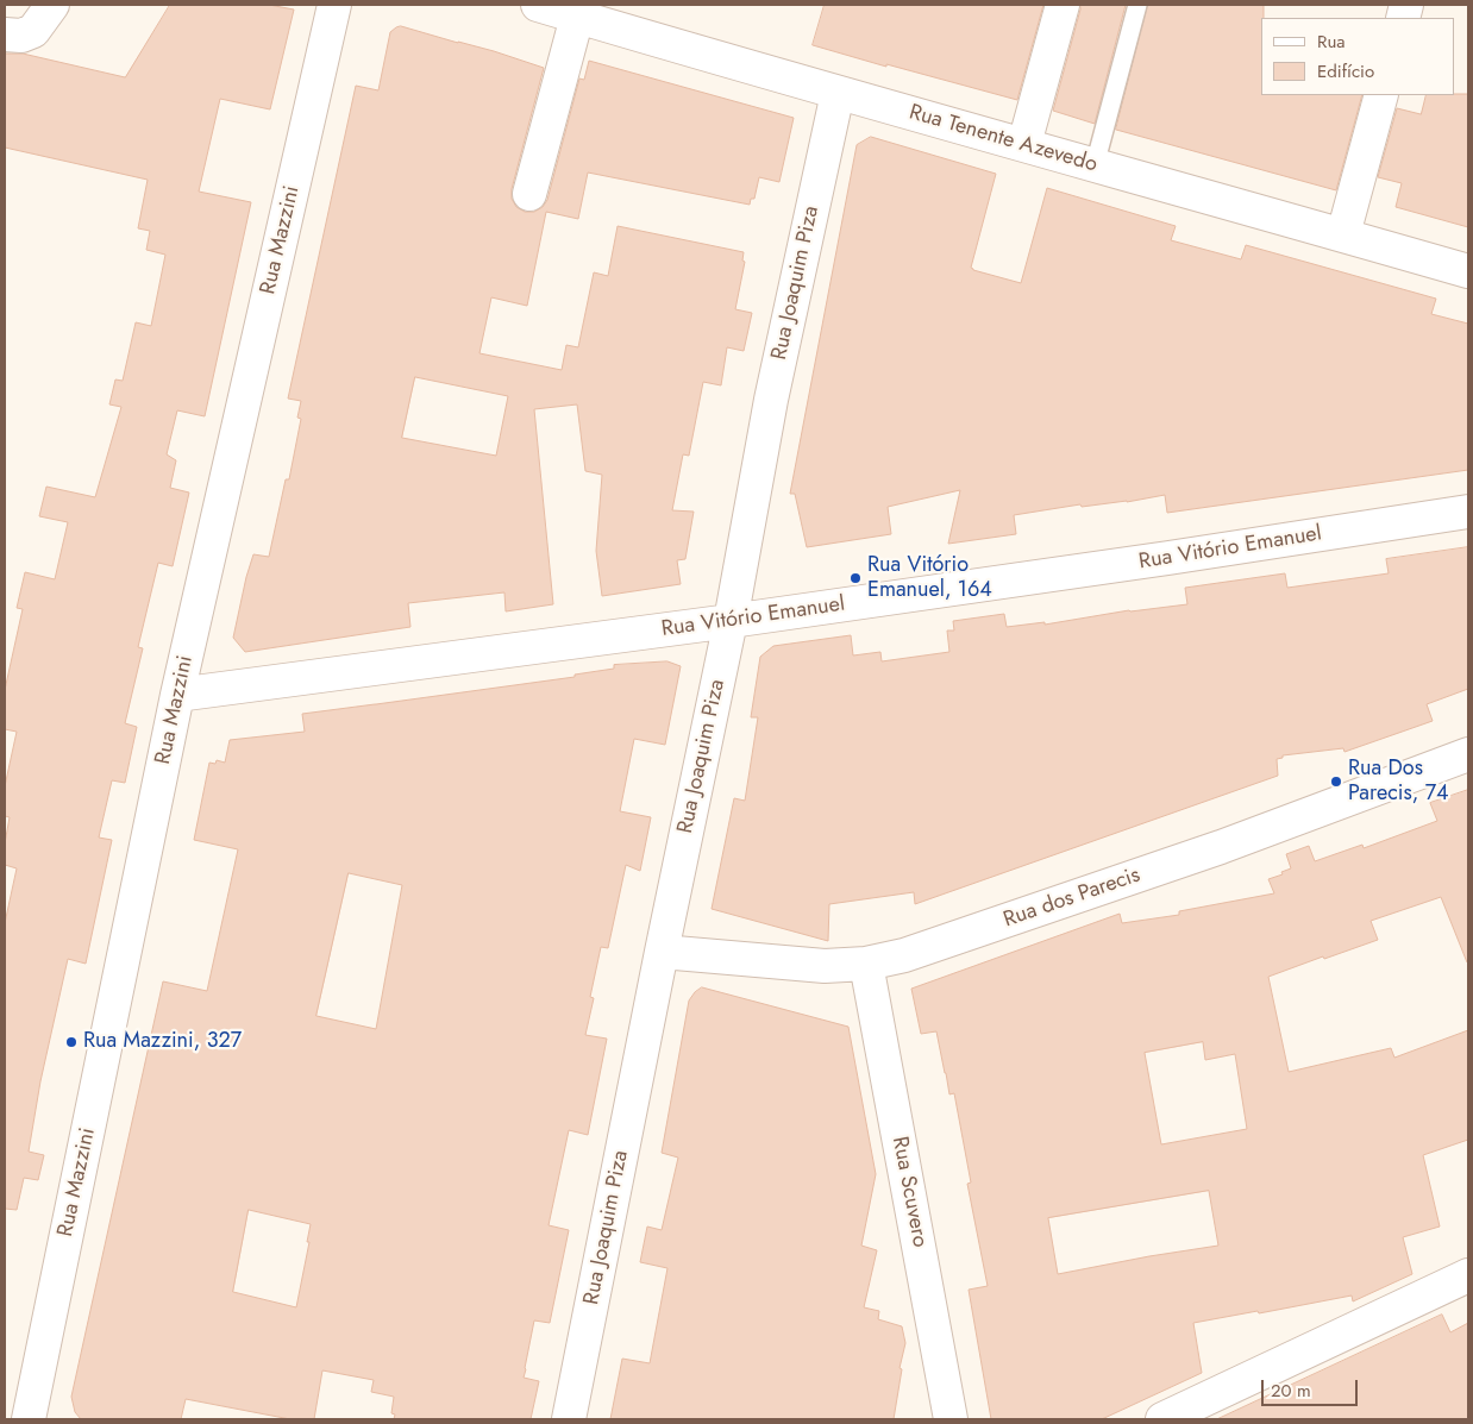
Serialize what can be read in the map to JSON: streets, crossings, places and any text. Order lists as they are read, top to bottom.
{
  "streets": {
    "street": [
      "Rua Tenente Azevedo",
      "Rua Mazzini",
      "Rua Joaquim Piza",
      "Rua Vitório Emanuel",
      "Rua dos Parecis",
      "Rua Scuvero"
    ]
  },
  "crossings": [
    ["Rua Tenente Azevedo", "Rua Joaquim Piza"],
    ["Rua Mazzini", "Rua Vitório Emanuel"],
    ["Rua Joaquim Piza", "Rua Vitório Emanuel"],
    ["Rua Joaquim Piza", "Rua dos Parecis"],
    ["Rua dos Parecis", "Rua Scuvero"]
  ],
  "places": ["Rua Vitório Emanuel, 164", "Rua Dos Parecis, 74", "Rua Mazzini, 327"],
  "legend": ["Rua", "Edifício"],
  "scale_bar": "20 m"
}
